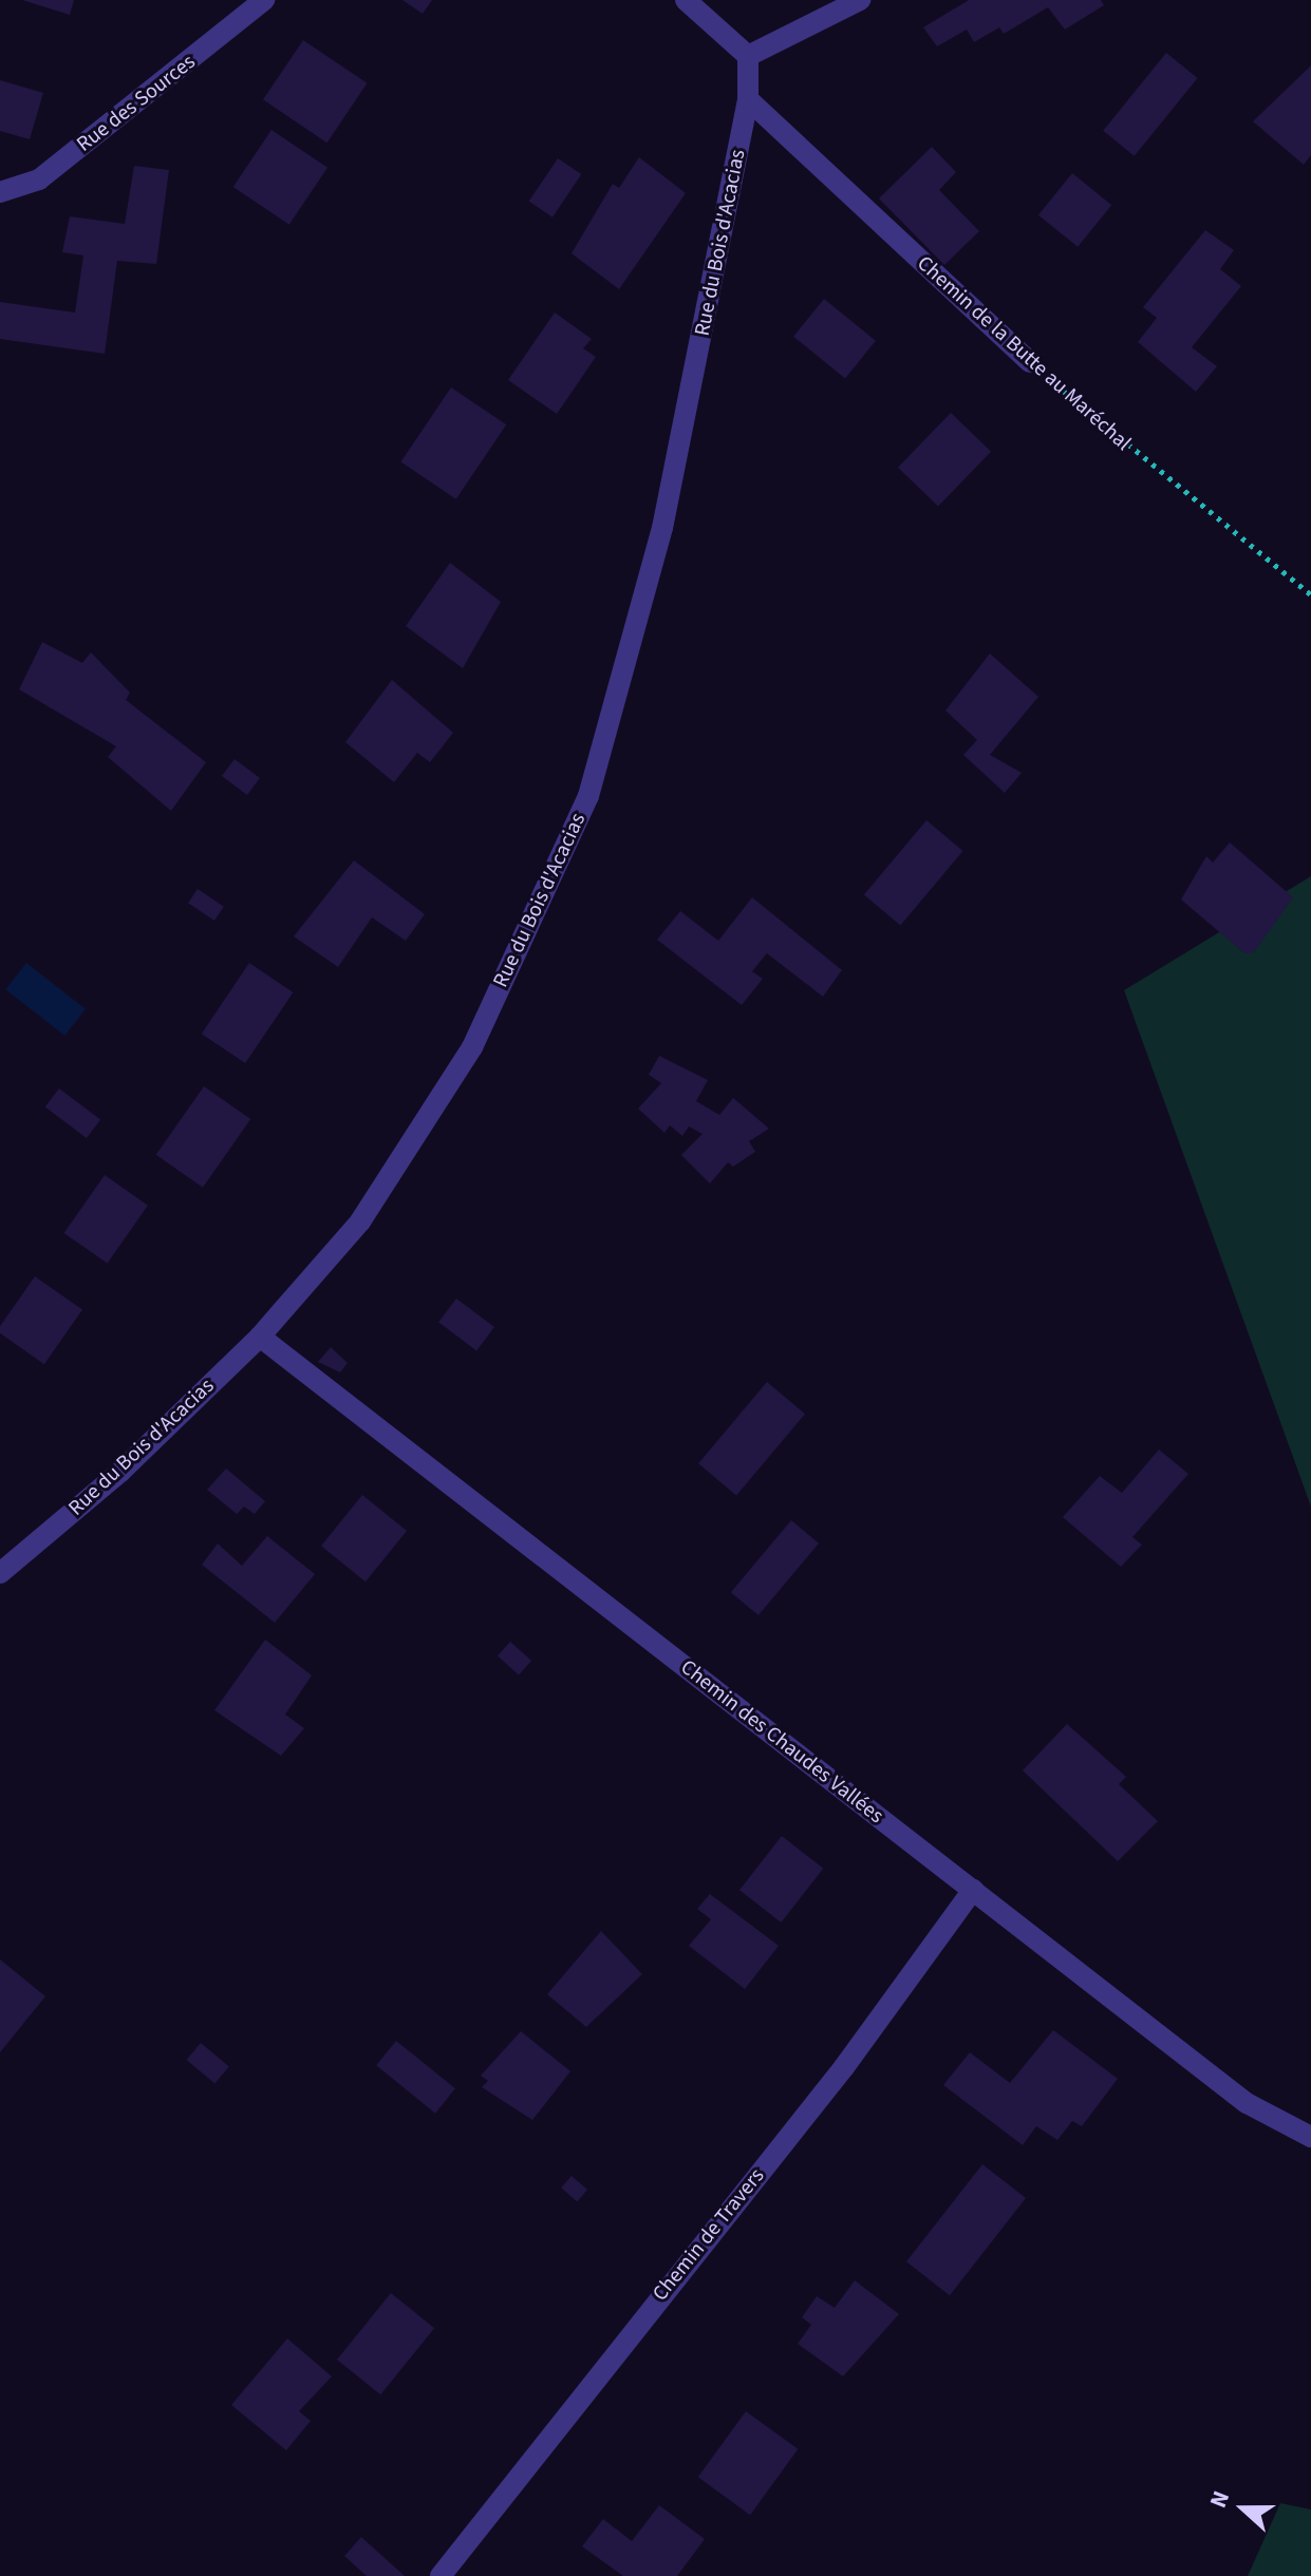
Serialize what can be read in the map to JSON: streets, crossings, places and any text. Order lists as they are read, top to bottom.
{
  "streets": {
    "street": [
      "Rue des Sources",
      "Rue du Bois d'Acacias",
      "Chemin de la Butte au Maréchal",
      "Chemin des Chaudes Vallées",
      "Chemin de Travers"
    ]
  },
  "crossings": [
    ["Rue du Bois d'Acacias", "Chemin de la Butte au Maréchal"],
    ["Rue du Bois d'Acacias", "Chemin des Chaudes Vallées"],
    ["Chemin des Chaudes Vallées", "Chemin de Travers"]
  ],
  "north": "left"
}
